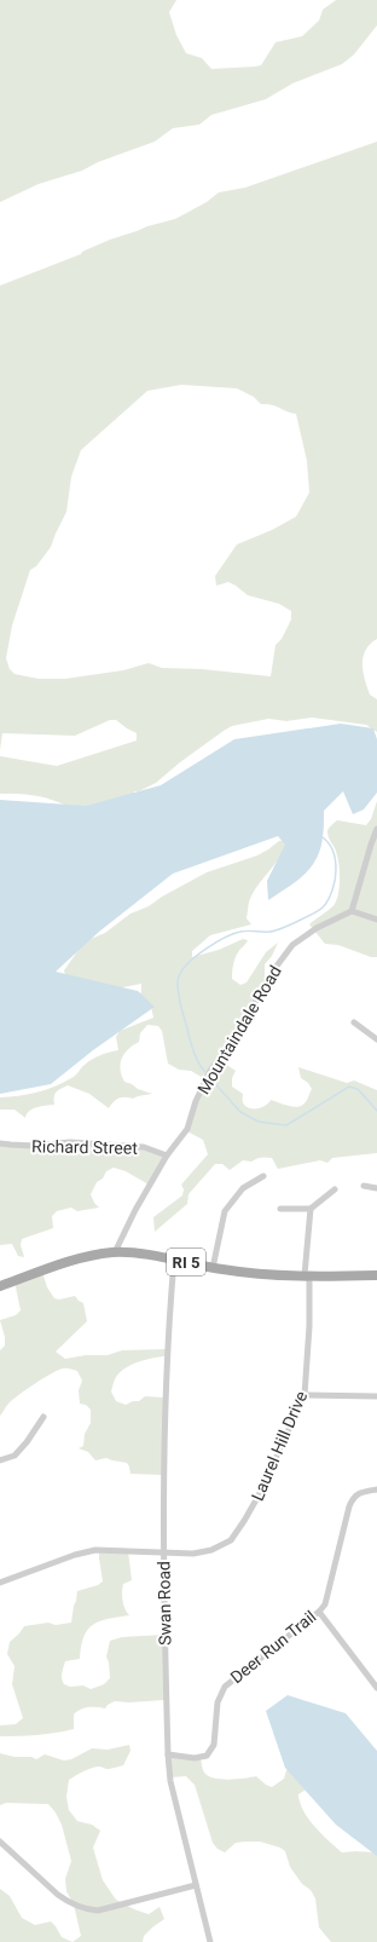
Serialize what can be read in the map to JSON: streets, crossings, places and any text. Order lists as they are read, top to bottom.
{
  "streets": {
    "main road": ["RI 5"],
    "street": [
      "Mountaindale Road",
      "Richard Street",
      "Laurel Hill Drive",
      "Swan Road",
      "Deer Run Trail"
    ]
  },
  "crossings": [
    ["Mountaindale Road", "Richard Street"],
    ["Mountaindale Road", "RI 5"],
    ["RI 5", "Laurel Hill Drive"],
    ["RI 5", "Swan Road"],
    ["Laurel Hill Drive", "Swan Road"],
    ["Swan Road", "Deer Run Trail"]
  ]
}
